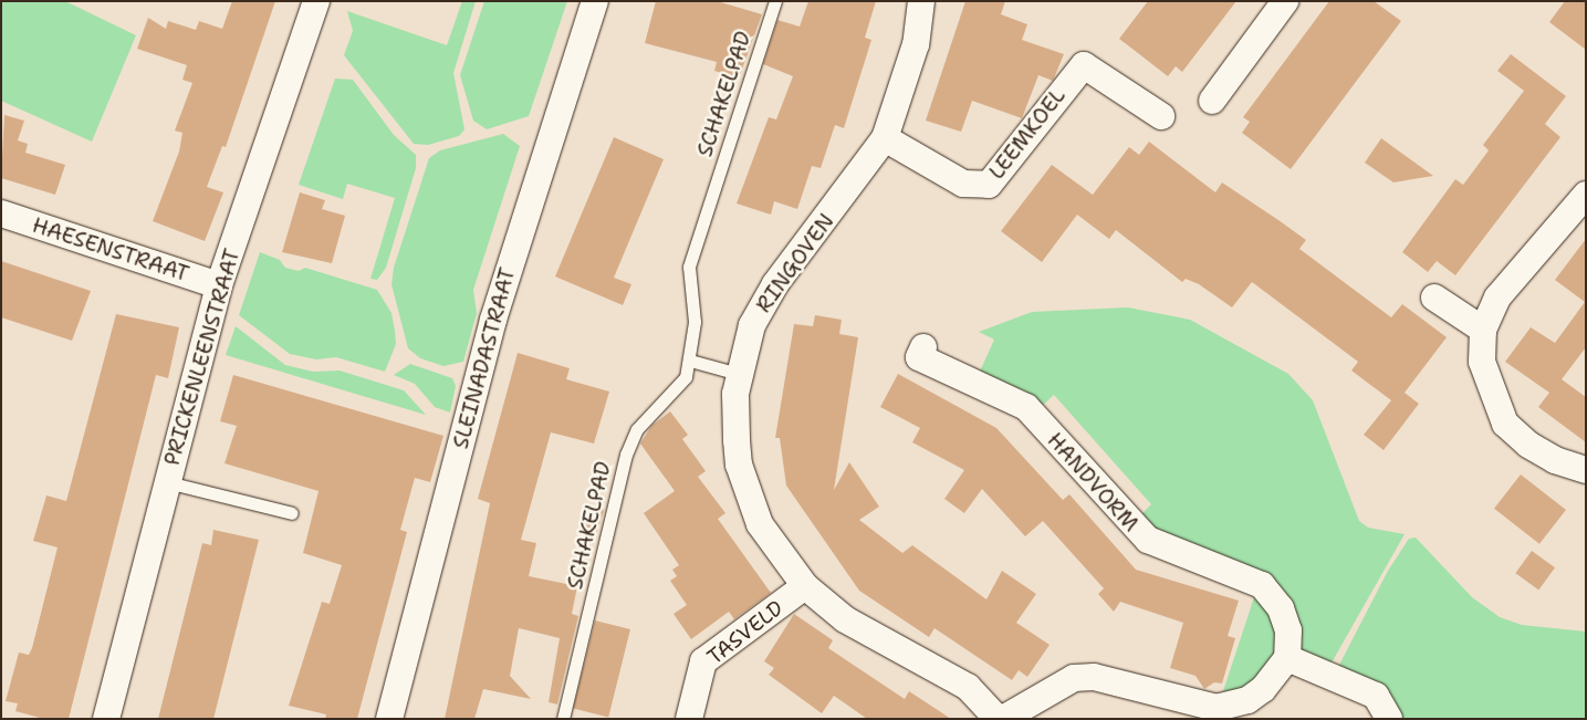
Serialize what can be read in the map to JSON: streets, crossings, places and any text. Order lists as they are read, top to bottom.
{
  "streets": {
    "street": [
      "LEEMKOEL",
      "HAESENSTRAAT",
      "RINGOVEN",
      "PRICKENLEENSTRAAT",
      "SLEINADASTRAAT",
      "HANDVORM",
      "TASVELD"
    ],
    "lane": ["SCHAKELPAD"]
  },
  "crossings": [
    ["LEEMKOEL", "RINGOVEN"],
    ["HAESENSTRAAT", "PRICKENLEENSTRAAT"],
    ["RINGOVEN", "TASVELD"]
  ]
}
